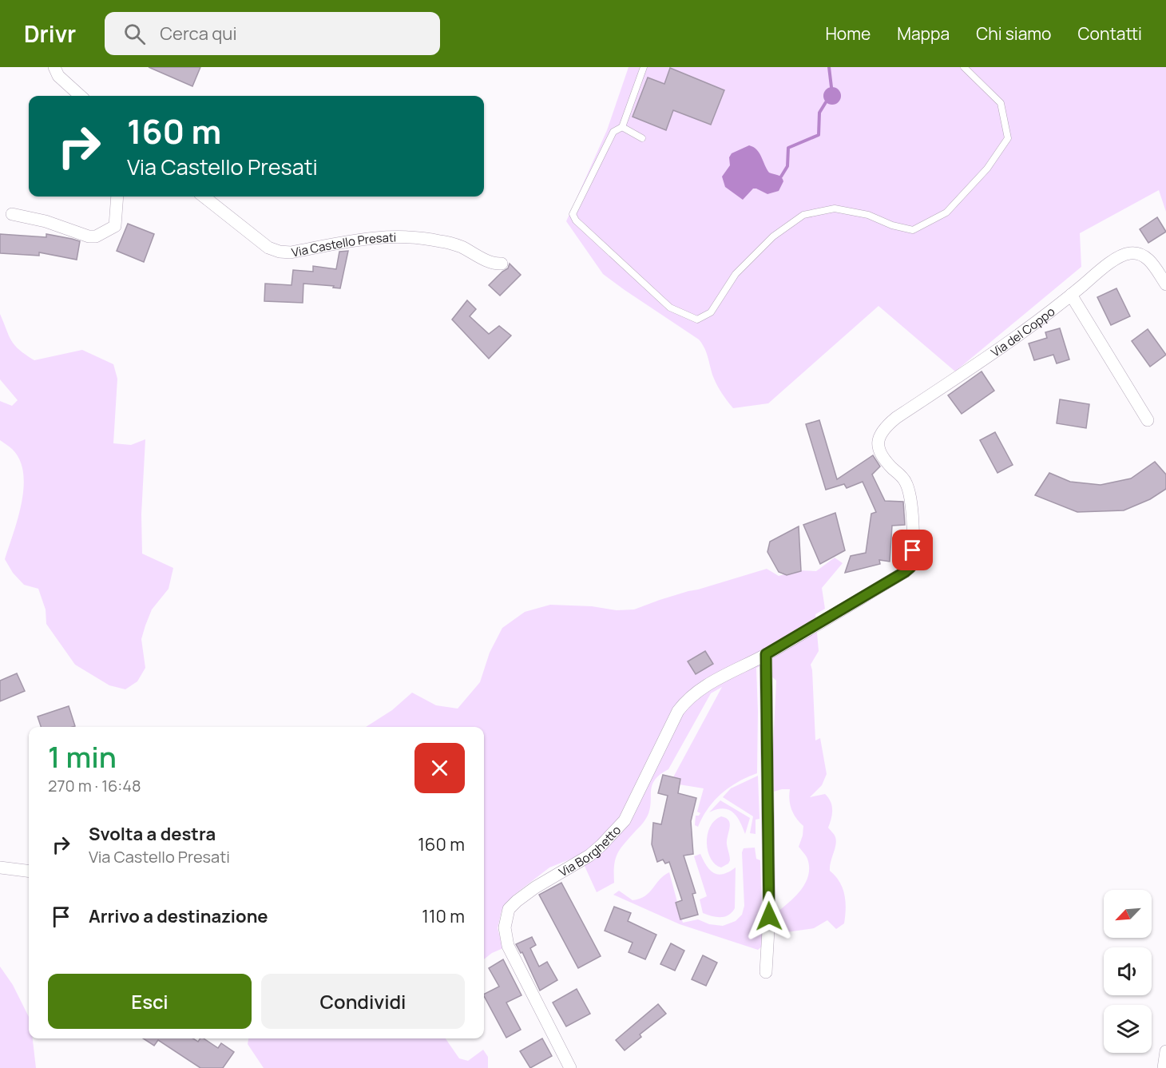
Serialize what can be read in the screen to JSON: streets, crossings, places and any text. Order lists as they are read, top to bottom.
{
  "streets": {
    "street": ["Via Castello Presati", "Via del Coppo", "Via Borghetto"]
  },
  "crossings": [
    ["Via del Coppo", "Via Borghetto"]
  ],
  "north": "bottom left",
  "page": {
    "header": "Drivr",
    "search": "Cerca qui",
    "nav": [
      "Home",
      "Mappa",
      "Chi siamo",
      "Contatti"
    ],
    "turn": ["160 m", "Via Castello Presati"],
    "heading": ["1 min", "270 m · 16:48"],
    "list": [
      {
        "name": "Svolta a destra",
        "note": "Via Castello Presati",
        "value": "160 m"
      },
      {
        "name": "Arrivo a destinazione",
        "value": "110 m"
      }
    ],
    "buttons": ["Esci", "Condividi"]
  }
}
